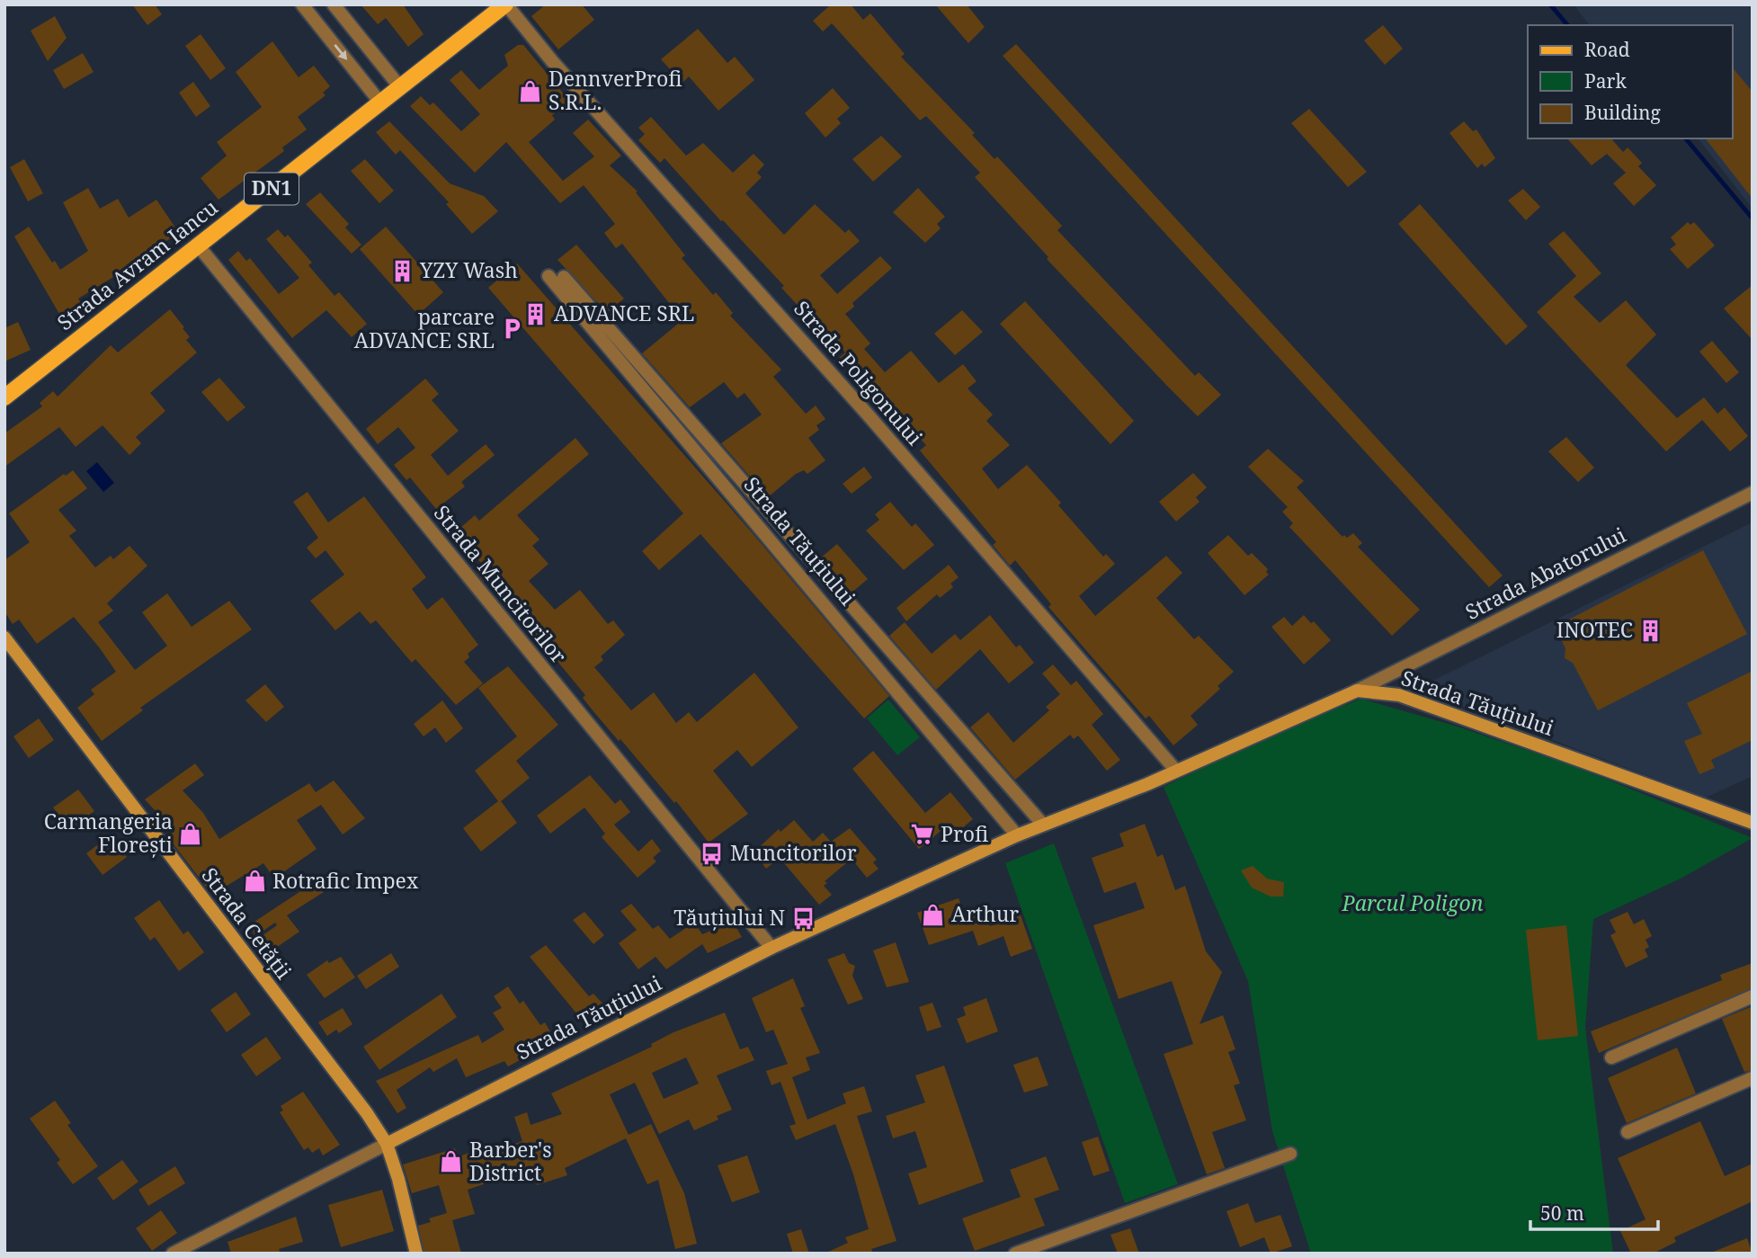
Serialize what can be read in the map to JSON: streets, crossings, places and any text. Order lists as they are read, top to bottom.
{
  "streets": {
    "main road": [
      "DN1",
      "Strada Avram Iancu",
      "Strada Tăuțiului",
      "Strada Cetății"
    ],
    "street": ["Strada Poligonului", "Strada Abatorului", "Strada Muncitorilor"]
  },
  "crossings": [
    ["Strada Avram Iancu", "Strada Poligonului"],
    ["Strada Avram Iancu", "Strada Muncitorilor"],
    ["Strada Poligonului", "Strada Tăuțiului"],
    ["Strada Tăuțiului", "Strada Abatorului"],
    ["Strada Tăuțiului", "Strada Muncitorilor"],
    ["Strada Tăuțiului", "Strada Cetății"]
  ],
  "parks": ["Parcul Poligon"],
  "places": {
    "shop": [
      "DennverProfi S.R.L.",
      "Carmangeria Florești",
      "Rotrafic Impex",
      "Arthur",
      "Barber's District"
    ],
    "building": ["YZY Wash", "ADVANCE SRL", "INOTEC"],
    "parking": ["parcare ADVANCE SRL"],
    "supermarket": ["Profi"],
    "bus stop": ["Muncitorilor", "Tăuțiului N"]
  },
  "legend": ["Road", "Park", "Building"],
  "scale_bar": "50 m"
}
